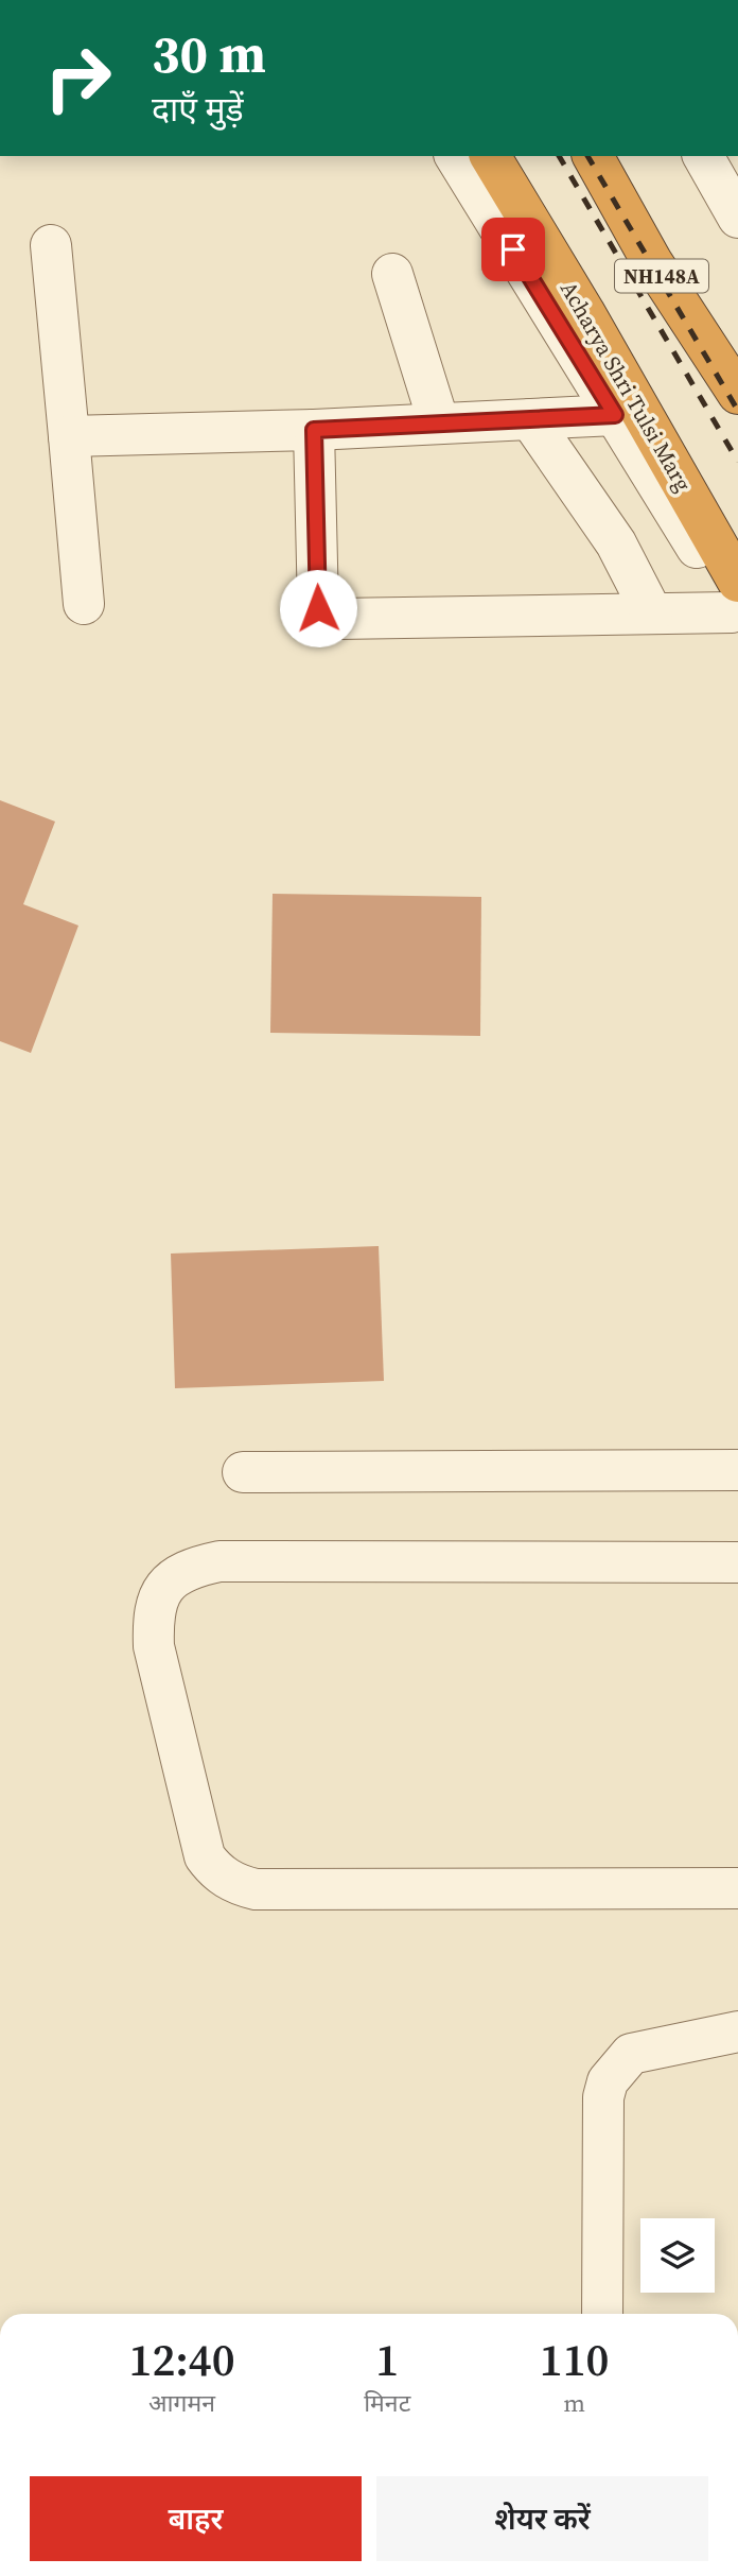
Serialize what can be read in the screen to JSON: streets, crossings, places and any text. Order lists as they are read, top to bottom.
{
  "streets": {
    "highway": ["NH148A", "Acharya Shri Tulsi Marg"]
  },
  "page": {
    "turn": ["30 m", "दाएँ मुड़ें"],
    "eta": [
      "12:40",
      "आगमन",
      "1",
      "मिनट",
      "110",
      "m"
    ],
    "buttons": ["बाहर", "शेयर करें"]
  }
}
